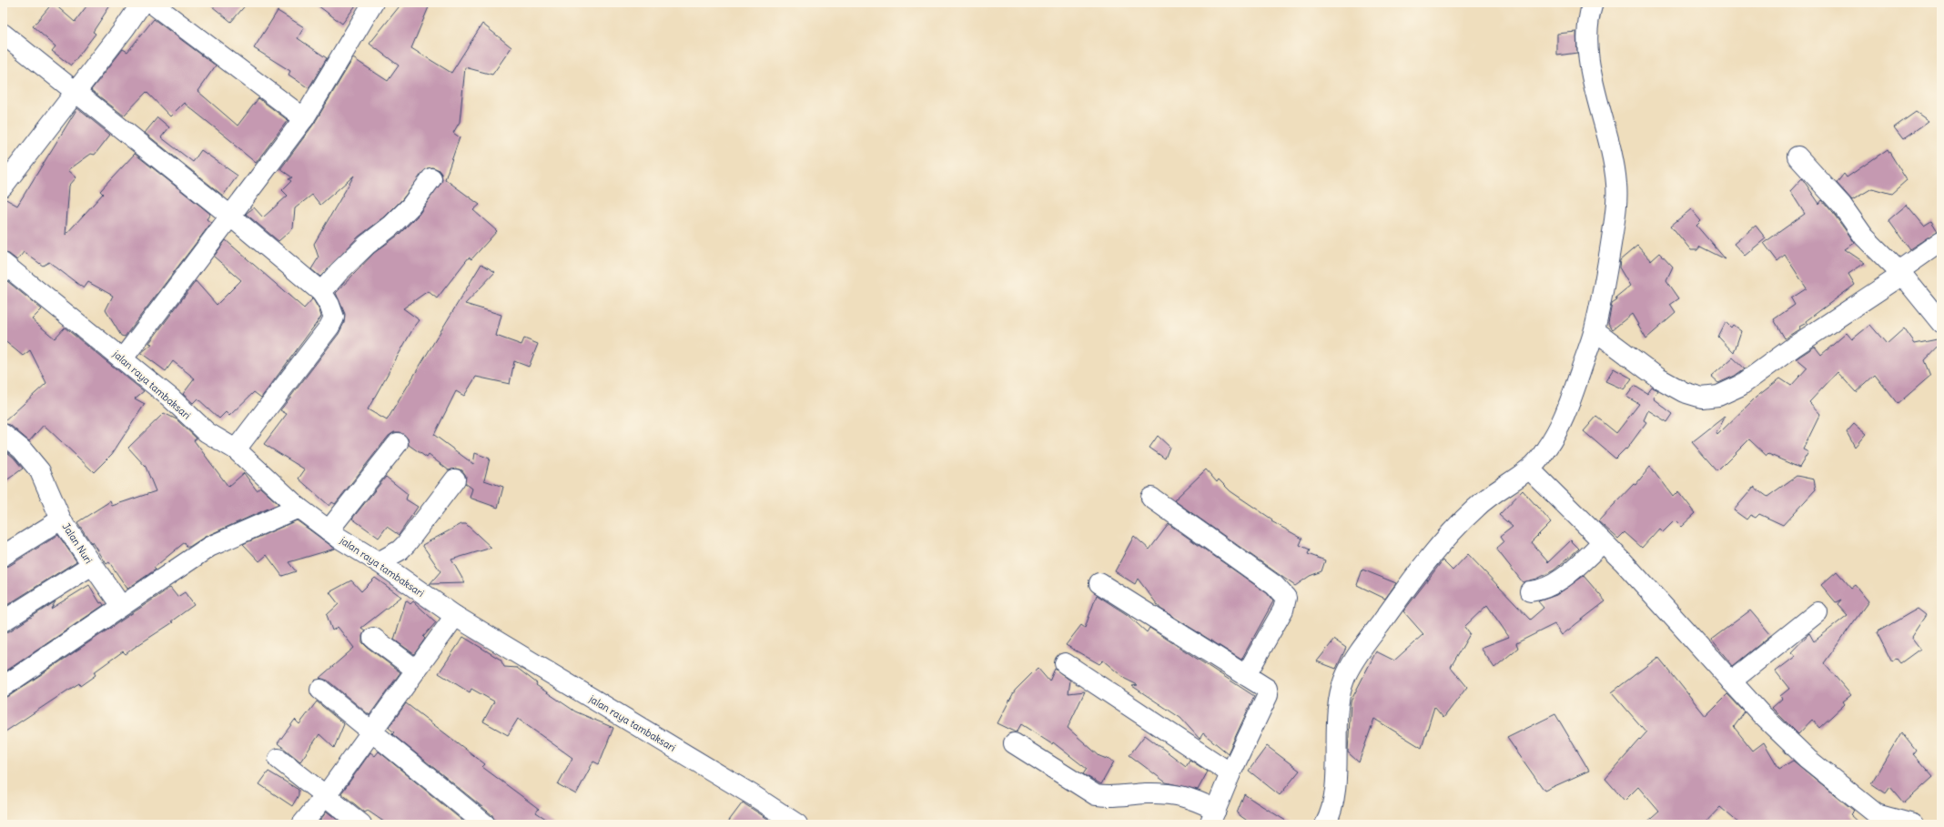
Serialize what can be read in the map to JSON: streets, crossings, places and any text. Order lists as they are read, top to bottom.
{
  "streets": {
    "street": ["jalan raya tambaksari", "Jalan Nuri"]
  }
}
